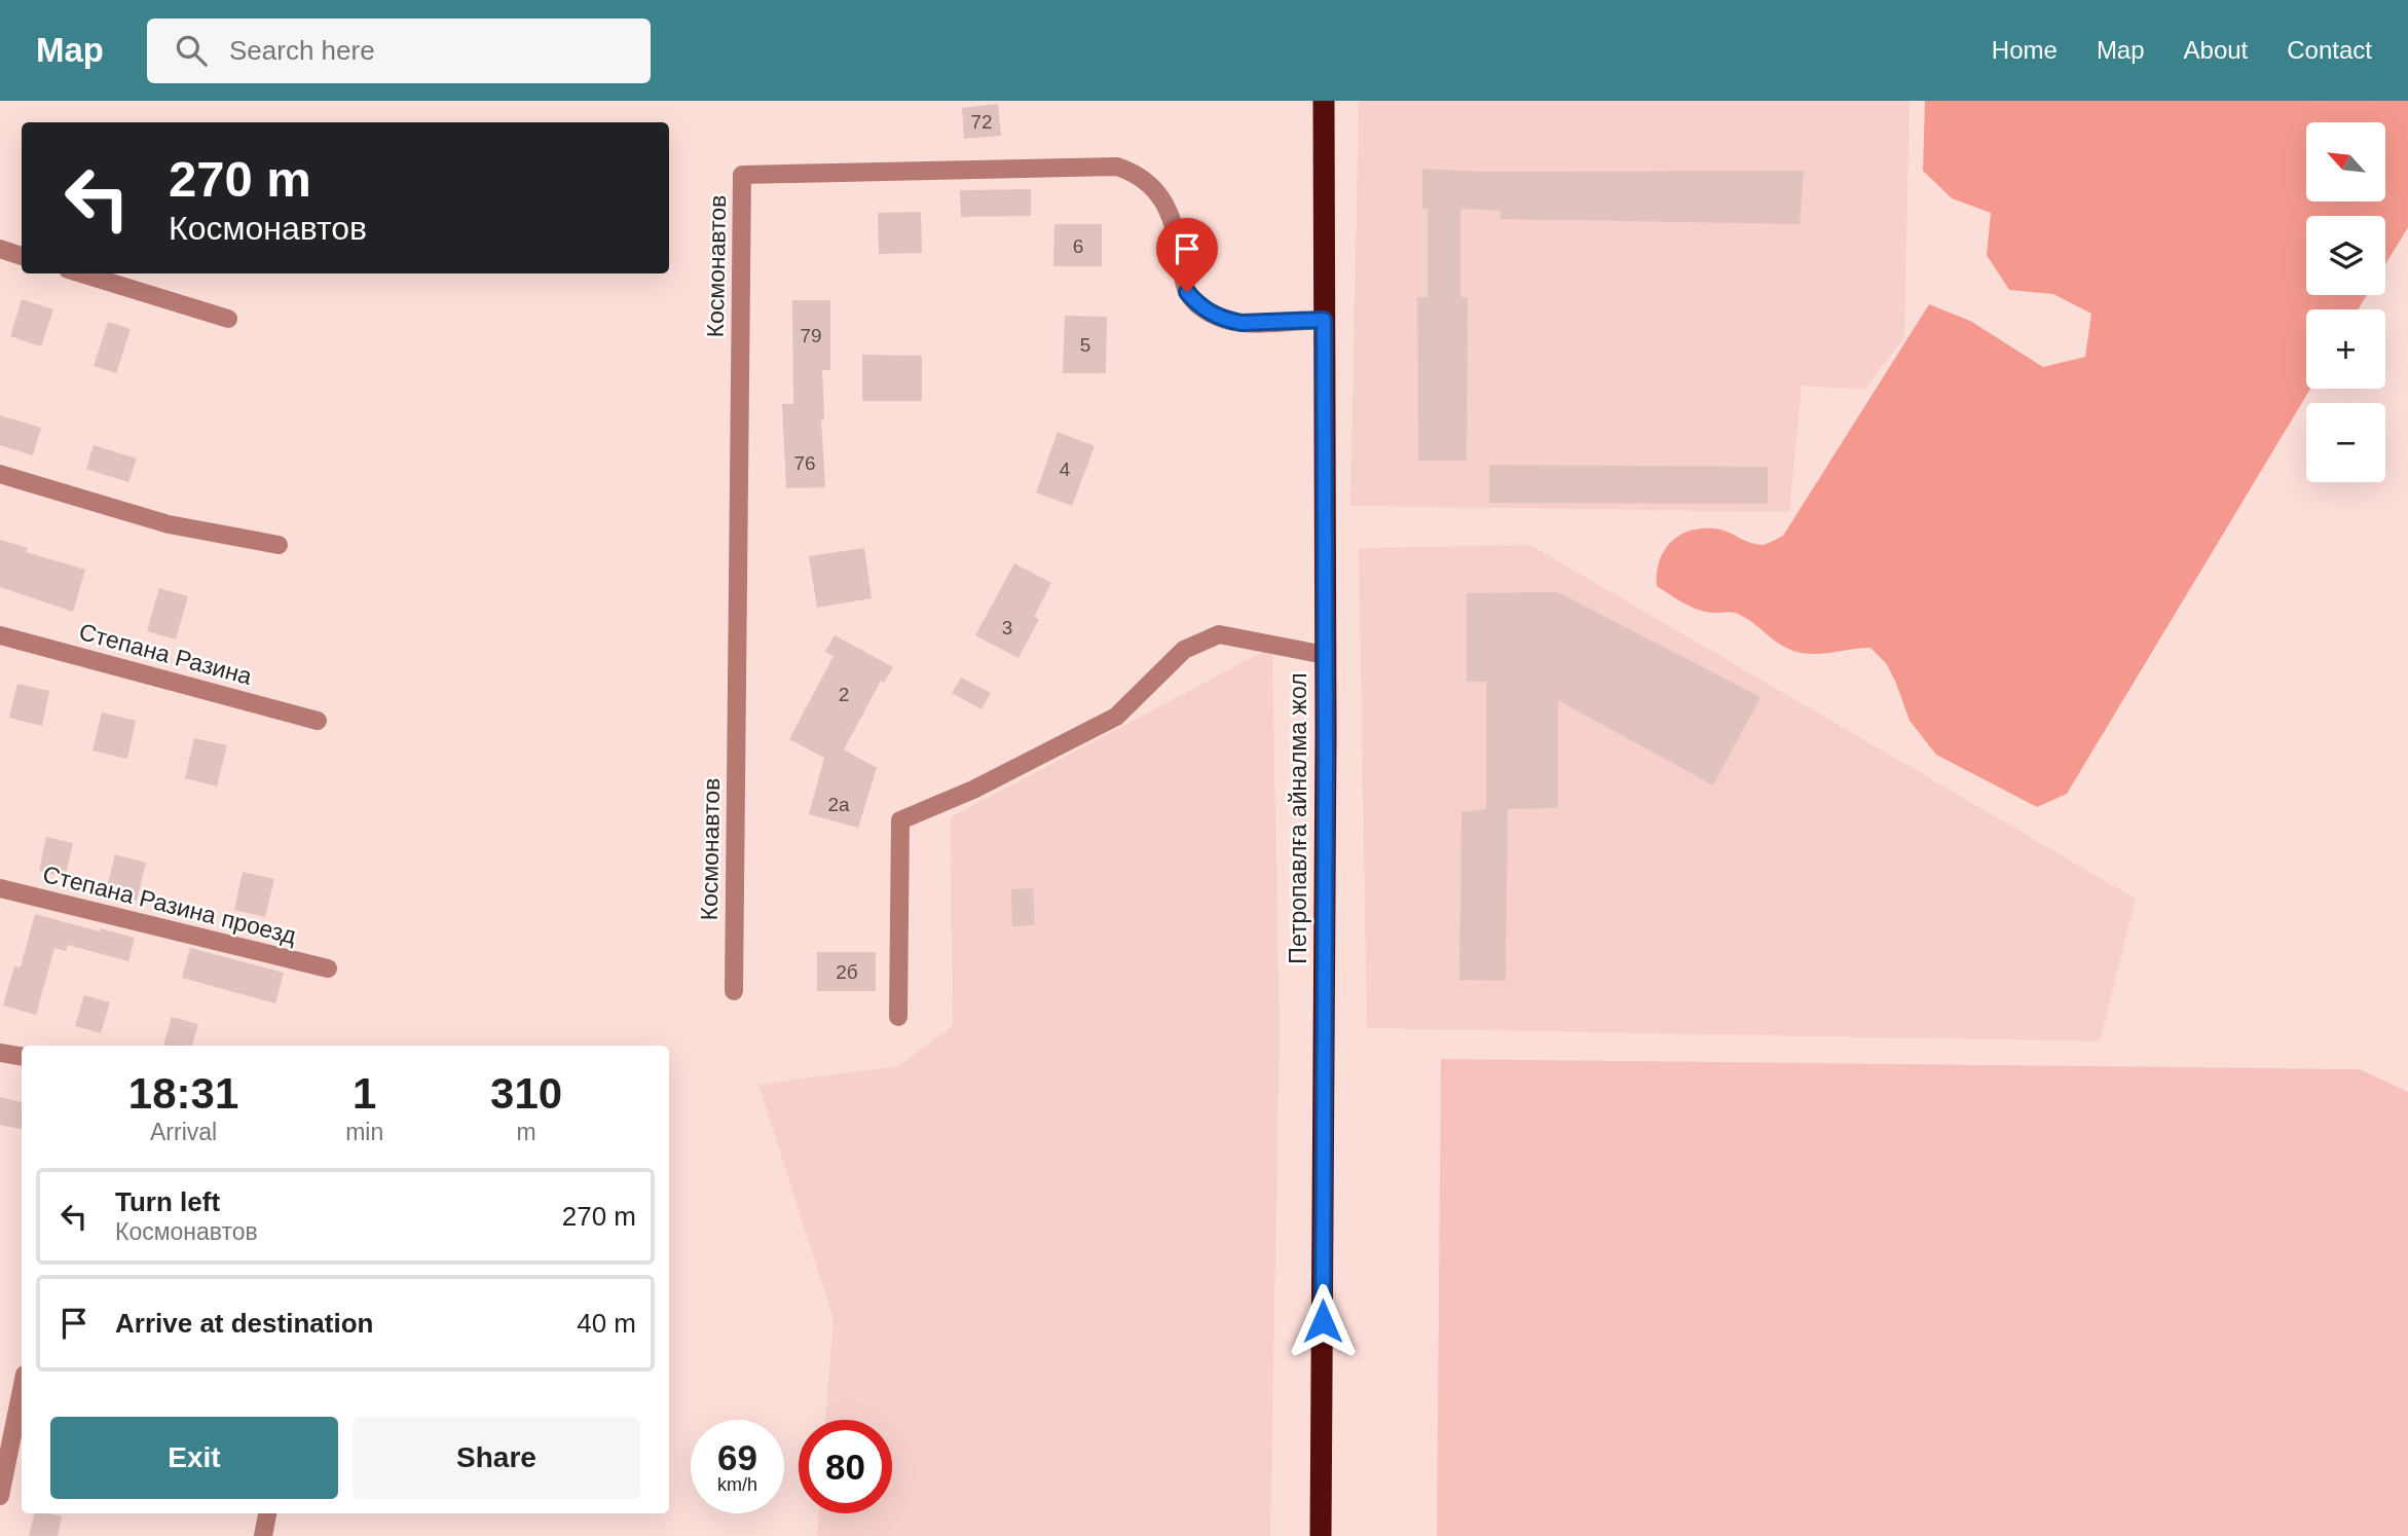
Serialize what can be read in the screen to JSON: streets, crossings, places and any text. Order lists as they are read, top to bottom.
{
  "streets": {
    "highway": ["Петропавлға айналма жол"],
    "street": ["Космонавтов", "Степана Разина", "Степана Разина проезд"]
  },
  "crossings": [
    ["Космонавтов", "Петропавлға айналма жол"]
  ],
  "house_numbers": [
    "72",
    "6",
    "79",
    "5",
    "76",
    "4",
    "3",
    "2",
    "2а",
    "2б"
  ],
  "north": "top left",
  "page": {
    "header": "Map",
    "search": "Search here",
    "nav": [
      "Home",
      "Map",
      "About",
      "Contact"
    ],
    "map_buttons": ["+", "−"],
    "turn": ["270 m", "Космонавтов"],
    "eta": [
      "18:31",
      "Arrival",
      "1",
      "min",
      "310",
      "m"
    ],
    "list": [
      {
        "name": "Turn left",
        "note": "Космонавтов",
        "value": "270 m"
      },
      {
        "name": "Arrive at destination",
        "value": "40 m"
      }
    ],
    "buttons": ["Exit", "Share"],
    "speed": "69 km/h",
    "limit": "80"
  }
}
